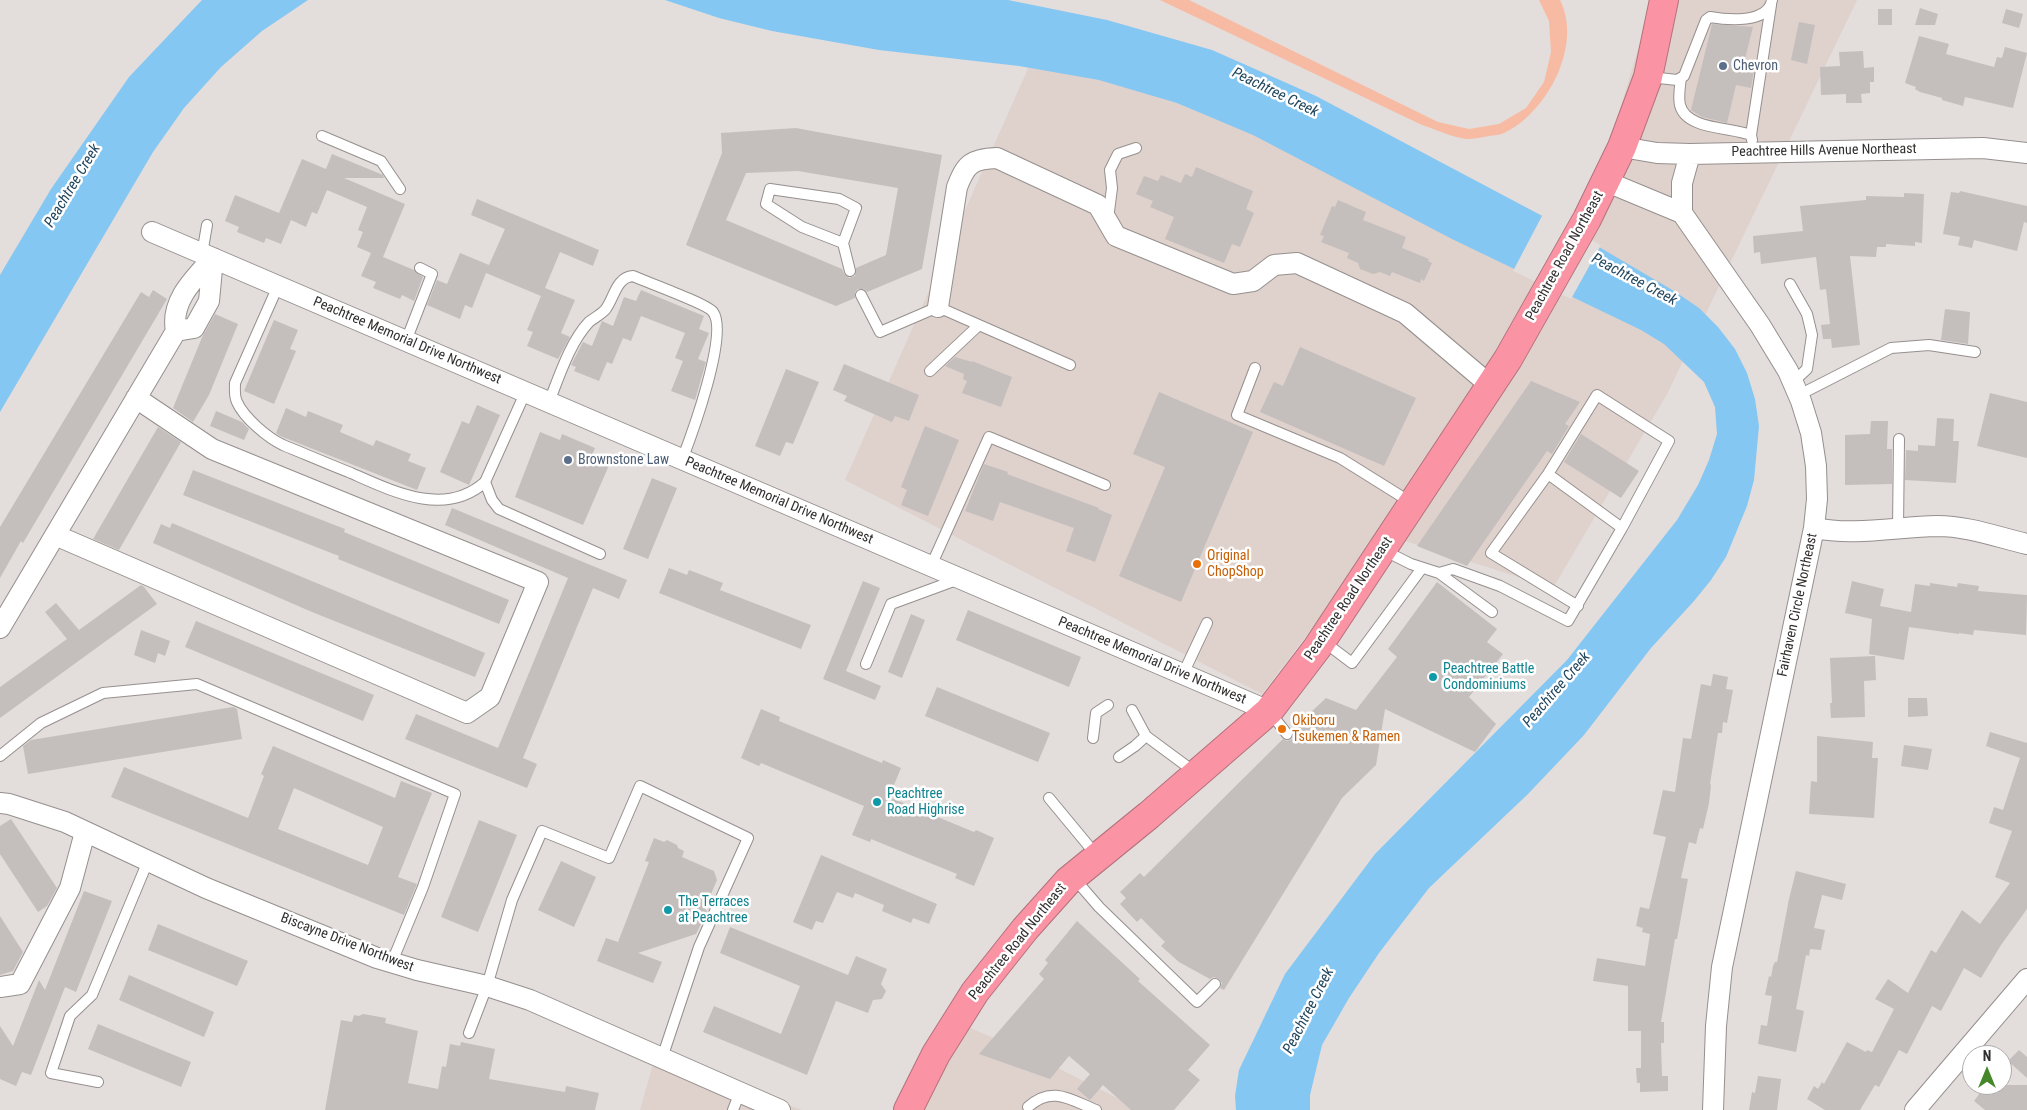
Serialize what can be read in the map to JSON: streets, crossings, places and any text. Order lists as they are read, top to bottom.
{
  "streets": {
    "highway": ["Peachtree Road Northeast"],
    "street": [
      "Peachtree Hills Avenue Northeast",
      "Peachtree Memorial Drive Northwest",
      "Fairhaven Circle Northeast",
      "Biscayne Drive Northwest"
    ]
  },
  "crossings": [
    ["Peachtree Hills Avenue Northeast", "Peachtree Road Northeast"],
    ["Peachtree Road Northeast", "Peachtree Memorial Drive Northwest"]
  ],
  "water": ["Peachtree Creek"],
  "places": [
    "Chevron",
    "Brownstone Law",
    "Original ChopShop",
    "Peachtree Battle Condominiums",
    "Okiboru Tsukemen & Ramen",
    "Peachtree Road Highrise",
    "The Terraces at Peachtree"
  ],
  "north": "top"
}
